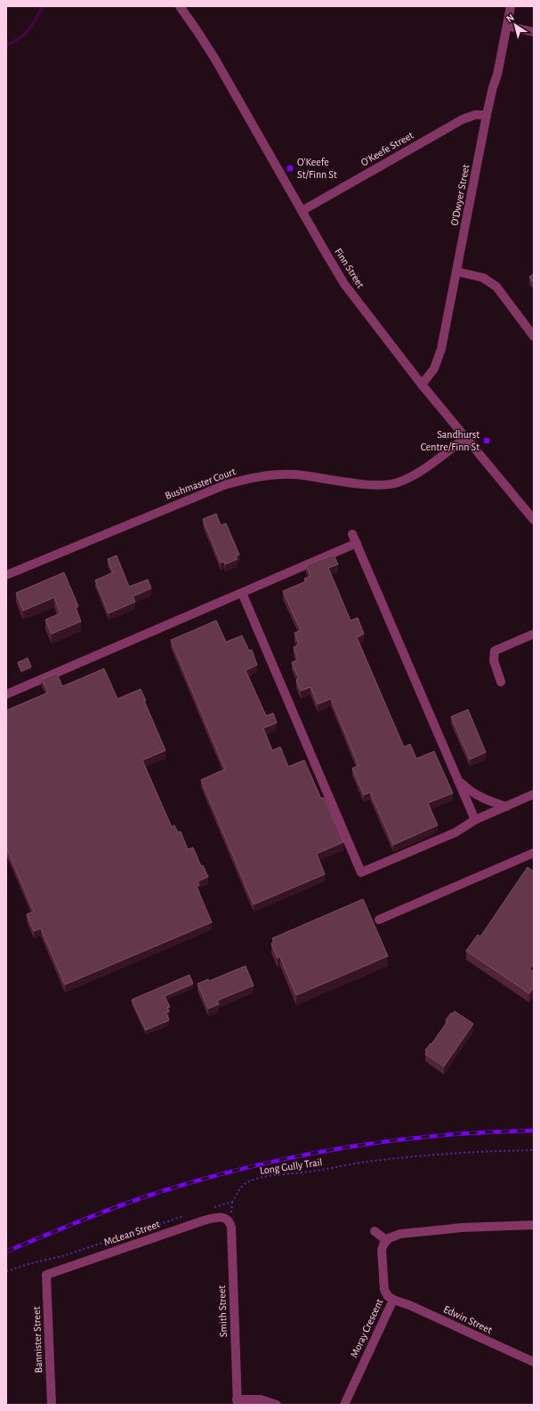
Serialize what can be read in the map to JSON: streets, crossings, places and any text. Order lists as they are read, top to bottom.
{
  "streets": {
    "street": [
      "O'Keefe Street",
      "O'Dwyer Street",
      "Finn Street",
      "Bushmaster Court",
      "McLean Street",
      "Smith Street",
      "Edwin Street",
      "Moray Crescent",
      "Bannister Street"
    ],
    "path": ["Long Gully Trail"]
  },
  "crossings": [
    ["O'Keefe Street", "O'Dwyer Street"],
    ["O'Keefe Street", "Finn Street"],
    ["O'Dwyer Street", "Finn Street"],
    ["Finn Street", "Bushmaster Court"],
    ["McLean Street", "Smith Street"],
    ["McLean Street", "Bannister Street"],
    ["Edwin Street", "Moray Crescent"]
  ],
  "places": {
    "transit": ["O'Keefe St/Finn St", "Sandhurst Centre/Finn St"]
  },
  "north": "top left"
}
